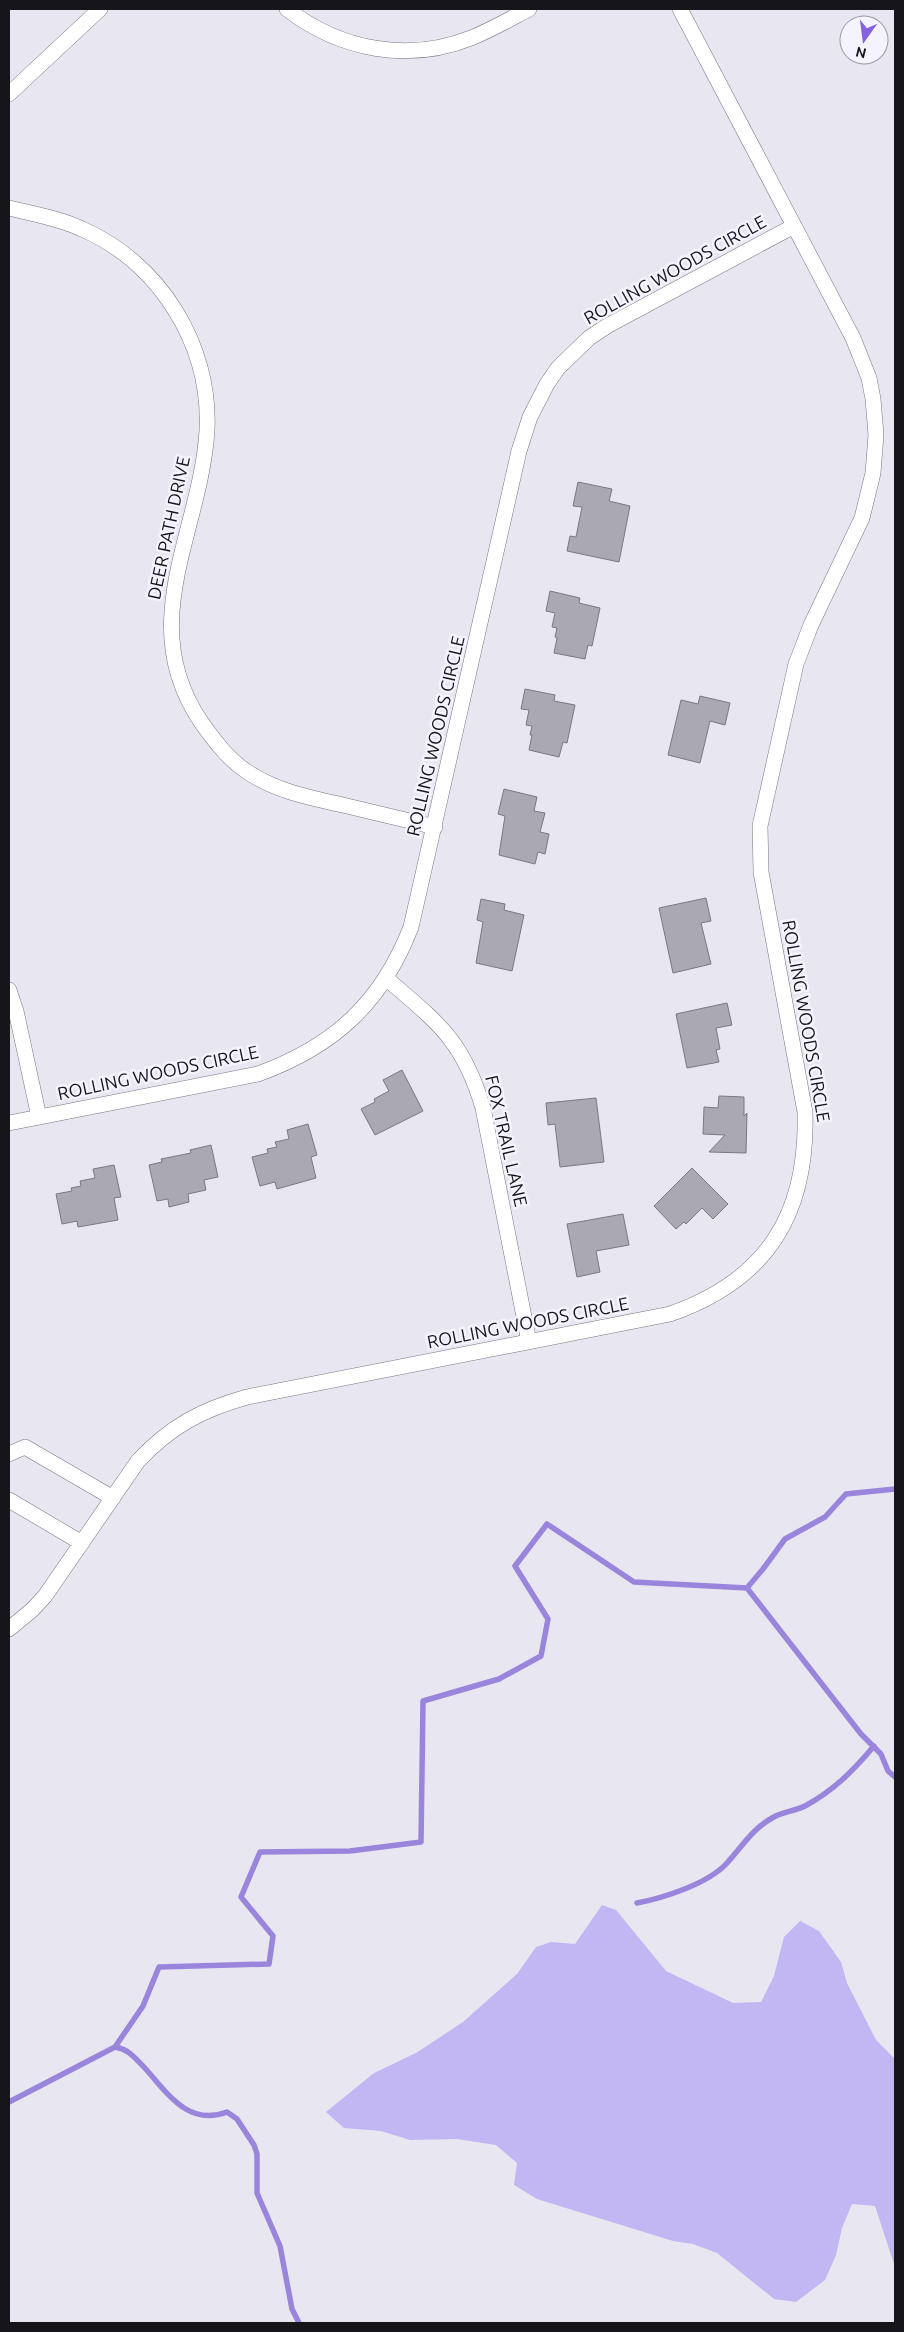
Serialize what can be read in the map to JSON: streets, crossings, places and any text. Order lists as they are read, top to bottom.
{
  "streets": {
    "street": ["ROLLING WOODS CIRCLE", "DEER PATH DRIVE", "FOX TRAIL LANE"]
  },
  "crossings": [
    ["ROLLING WOODS CIRCLE", "DEER PATH DRIVE"],
    ["ROLLING WOODS CIRCLE", "FOX TRAIL LANE"]
  ],
  "north": "bottom"
}
